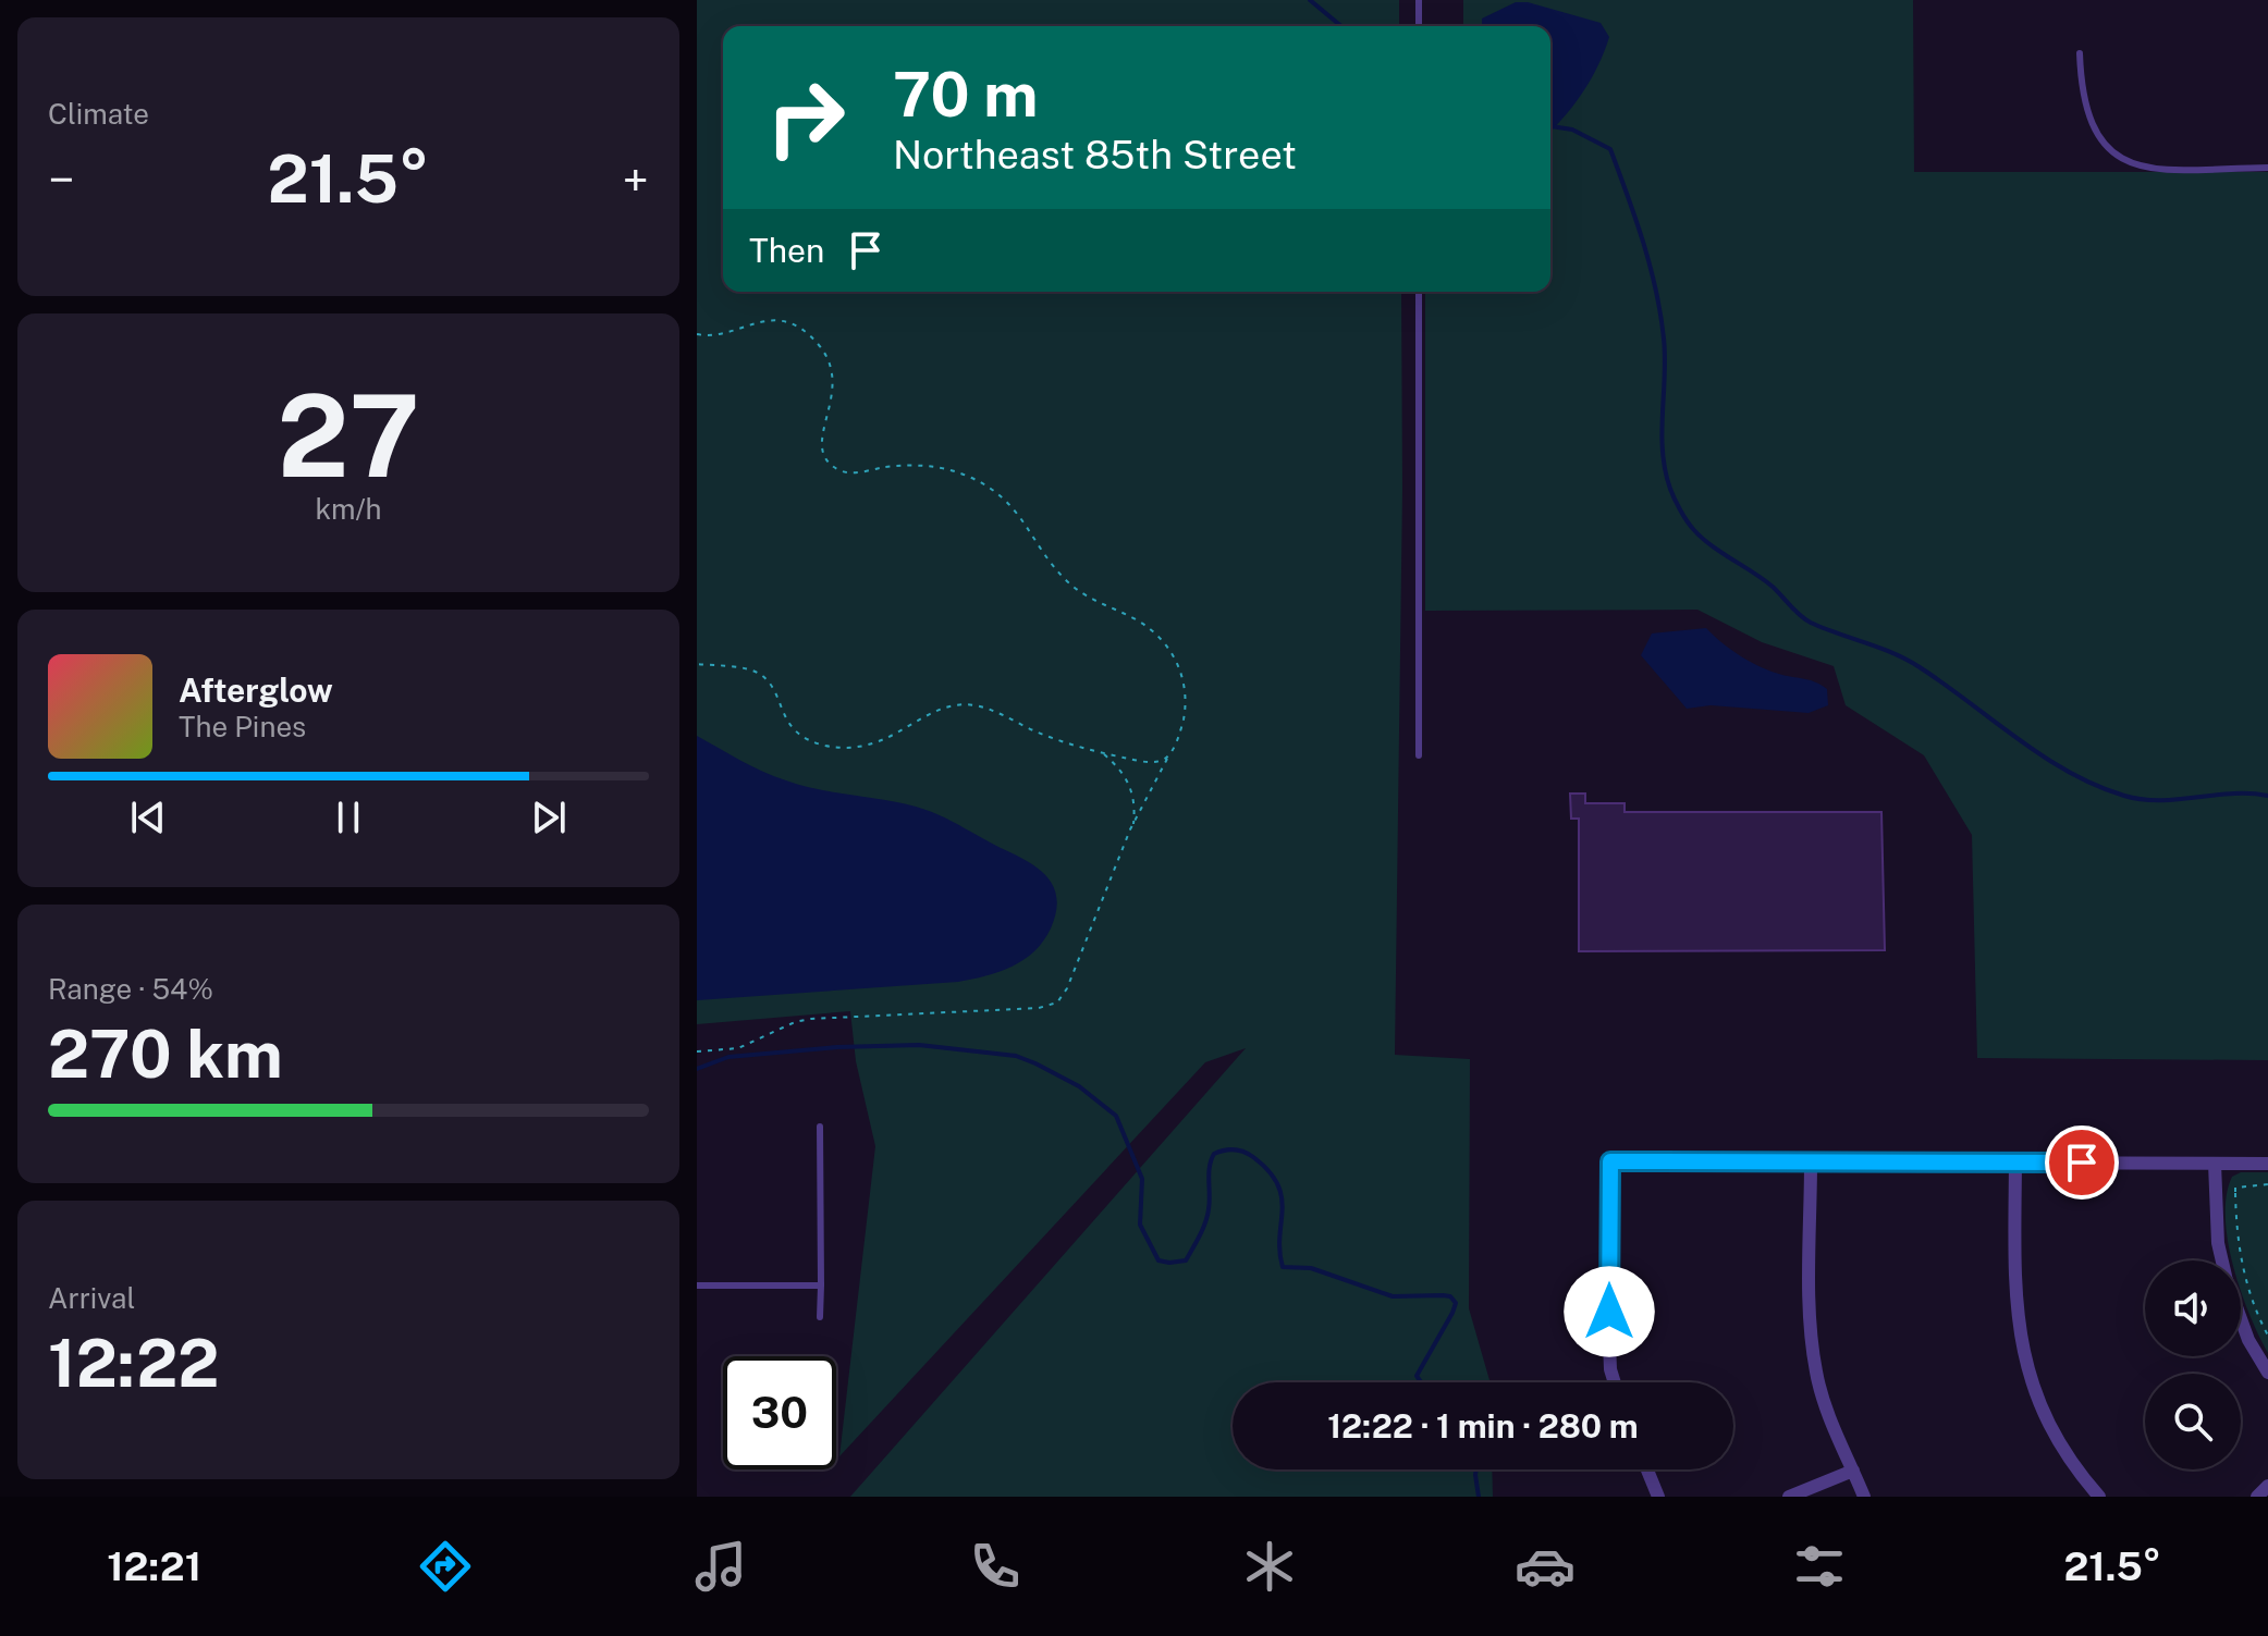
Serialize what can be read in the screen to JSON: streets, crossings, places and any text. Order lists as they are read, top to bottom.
{
  "page": {
    "tile": [
      "Climate",
      ["27", "km/h"],
      ["Range · 54%", "270 km"],
      ["Arrival", "12:22"]
    ],
    "turn": ["70 m", "Northeast 85th Street"],
    "heat": ["−", "21.5°", "+"],
    "then": "Then",
    "song": ["Afterglow", "The Pines"],
    "limit": "30",
    "trip": "12:22 · 1 min · 280 m",
    "tabs": ["12:21", "21.5°"]
  }
}
